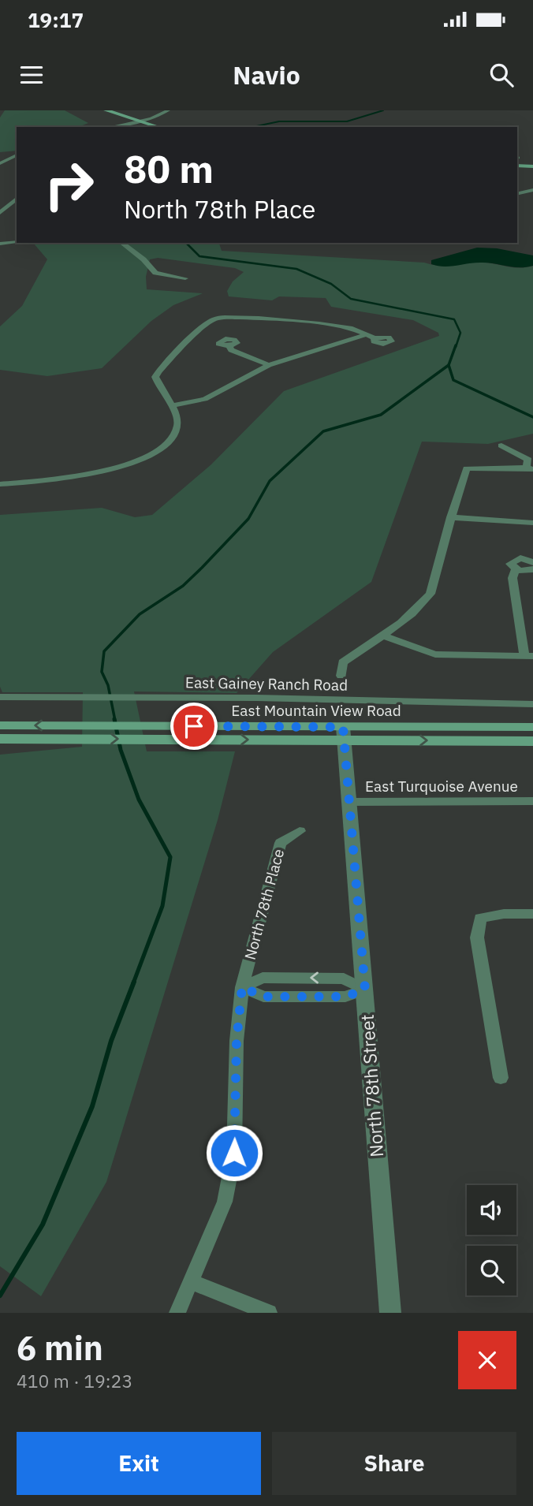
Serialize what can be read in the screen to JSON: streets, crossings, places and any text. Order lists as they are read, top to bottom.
{
  "streets": {
    "main road": ["East Mountain View Road"],
    "street": [
      "East Gainey Ranch Road",
      "East Turquoise Avenue",
      "North 78th Place",
      "North 78th Street"
    ]
  },
  "crossings": [
    ["East Mountain View Road", "North 78th Street"],
    ["East Turquoise Avenue", "North 78th Street"]
  ],
  "page": {
    "status": "19:17",
    "header": "Navio",
    "turn": ["80 m", "North 78th Place"],
    "heading": ["6 min", "410 m · 19:23"],
    "buttons": ["Exit", "Share"]
  }
}
